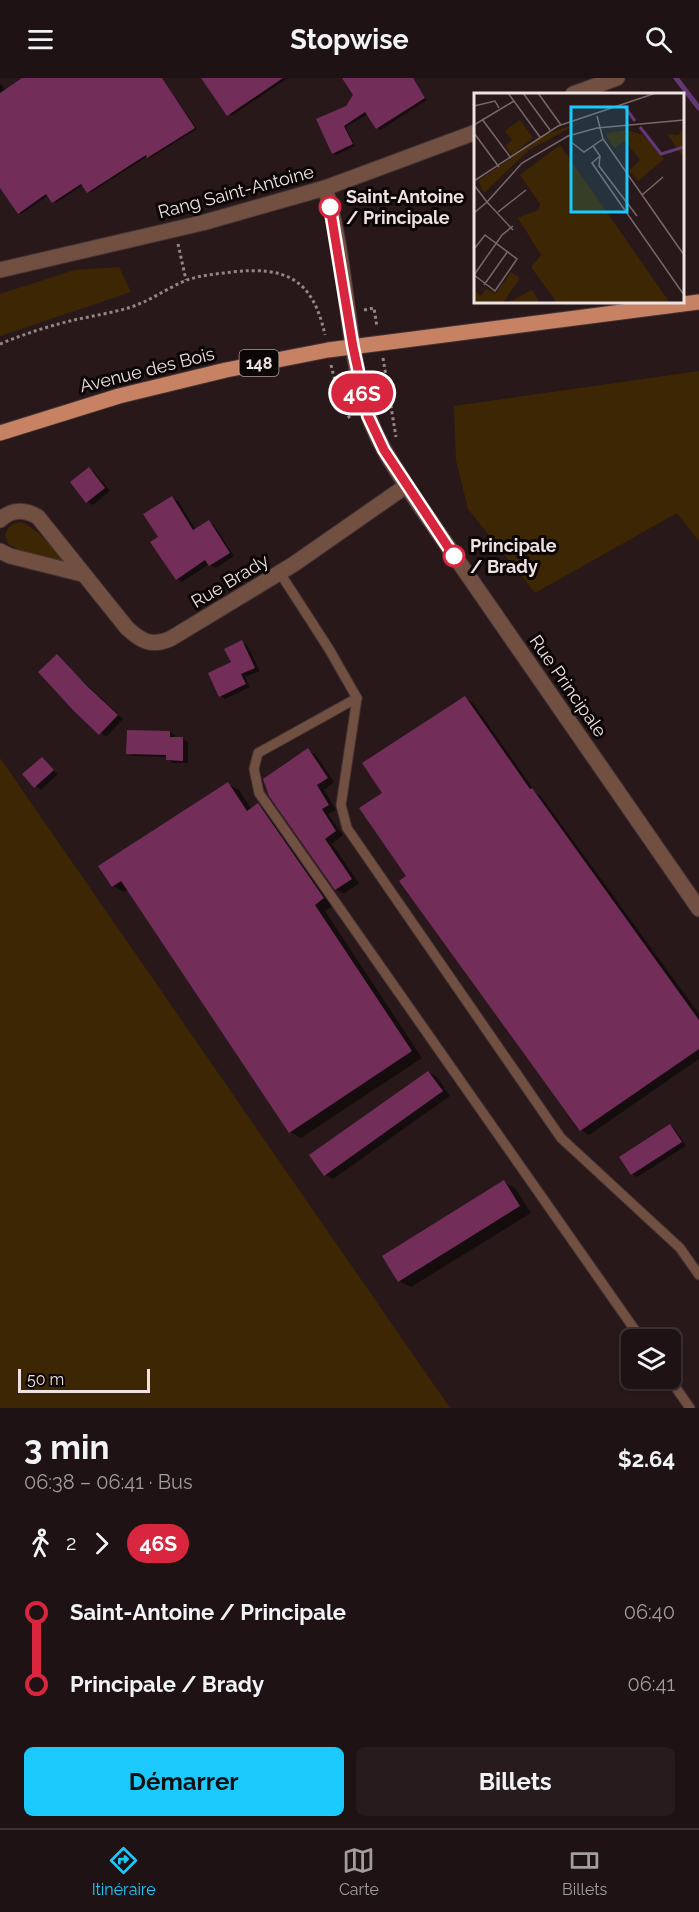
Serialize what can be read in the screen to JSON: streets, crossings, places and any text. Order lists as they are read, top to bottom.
{
  "streets": {
    "main road": ["148", "Avenue des Bois"],
    "street": ["Rang Saint-Antoine", "Rue Brady", "Rue Principale"]
  },
  "crossings": [
    ["Rang Saint-Antoine", "Rue Principale"],
    ["Avenue des Bois", "Rue Principale"],
    ["Rue Brady", "Rue Principale"]
  ],
  "places": ["Saint-Antoine / Principale", "Principale / Brady"],
  "lines": ["bus line 46S"],
  "scale_bar": "50 m",
  "page": {
    "header": "Stopwise",
    "on_map": "46S",
    "scale": "50 m",
    "heading": ["3 min", "06:38 – 06:41 · Bus", "$2.64"],
    "legs": ["2", "46S"],
    "list": [
      {
        "name": "Saint-Antoine / Principale",
        "value": "06:40"
      },
      {
        "name": "Principale / Brady",
        "value": "06:41"
      }
    ],
    "buttons": ["Démarrer", "Billets"],
    "tabs": ["Itinéraire", "Carte", "Billets"]
  }
}
